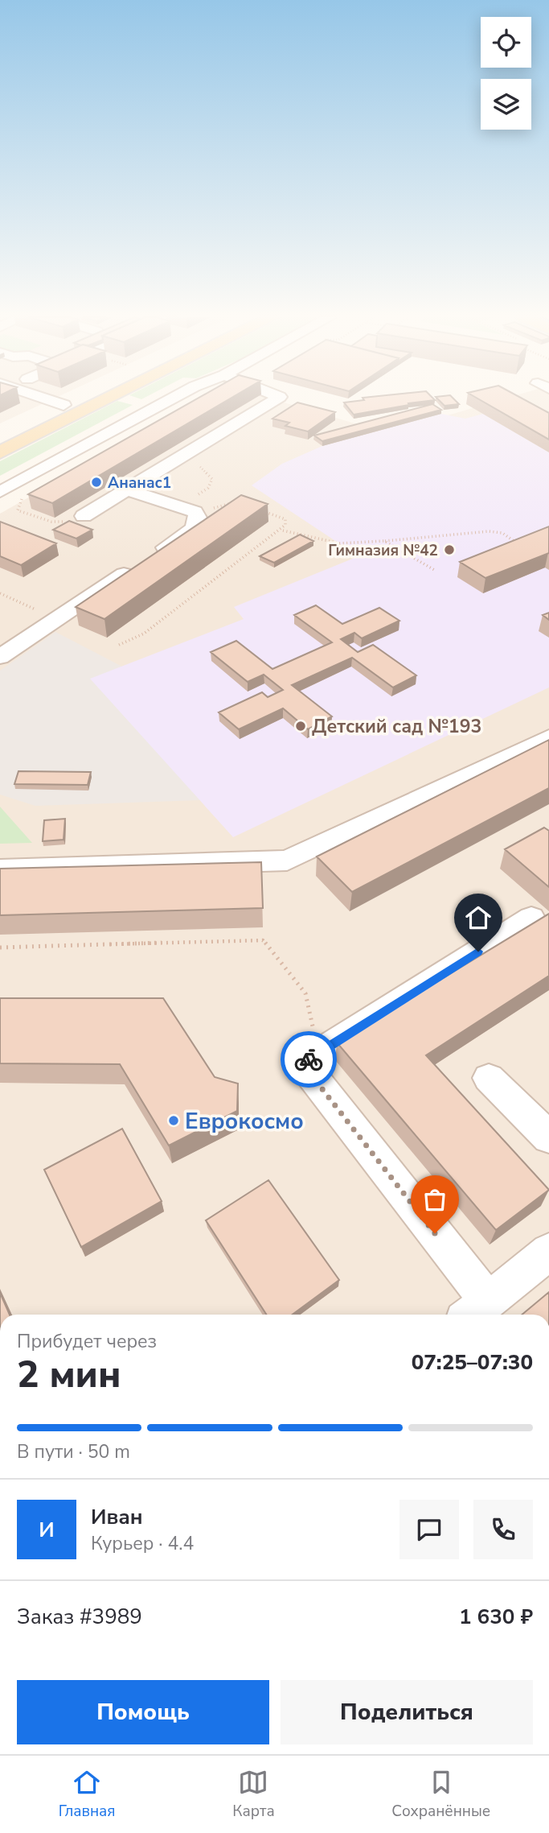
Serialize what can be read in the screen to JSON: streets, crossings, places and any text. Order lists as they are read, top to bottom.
{
  "places": [
    "Ананас1",
    "Гимназия №42",
    "Детский сад №193",
    "Еврокосмо"
  ],
  "page": {
    "heading": ["2 мин", "Прибудет через", "07:25–07:30"],
    "panel": [
      "Иван",
      "Курьер · 4.4",
      "Заказ #3989",
      "1 630 ₽"
    ],
    "bar": "В пути · 50 m",
    "round": "И",
    "buttons": ["Помощь", "Поделиться"],
    "tabs": ["Главная", "Карта", "Сохранённые"]
  }
}
